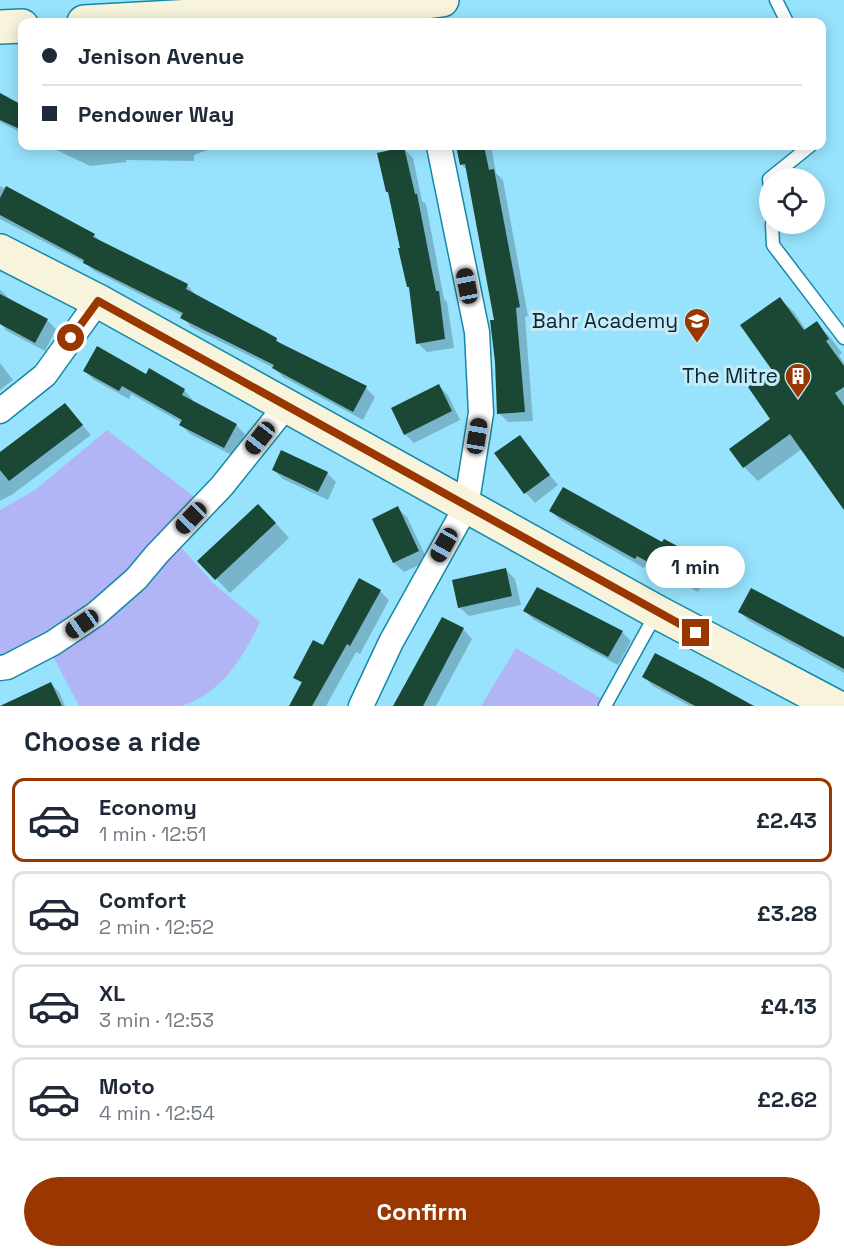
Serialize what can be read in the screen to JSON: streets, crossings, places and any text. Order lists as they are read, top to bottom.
{
  "places": {
    "school or university": ["Bahr Academy"],
    "building": ["The Mitre"]
  },
  "page": {
    "banner": ["Jenison Avenue", "Pendower Way"],
    "bubble": "1 min",
    "heading": "Choose a ride",
    "list": [
      {
        "name": "Economy",
        "note": "1 min · 12:51",
        "value": "£2.43"
      },
      {
        "name": "Comfort",
        "note": "2 min · 12:52",
        "value": "£3.28"
      },
      {
        "name": "XL",
        "note": "3 min · 12:53",
        "value": "£4.13"
      },
      {
        "name": "Moto",
        "note": "4 min · 12:54",
        "value": "£2.62"
      }
    ],
    "buttons": "Confirm"
  }
}
